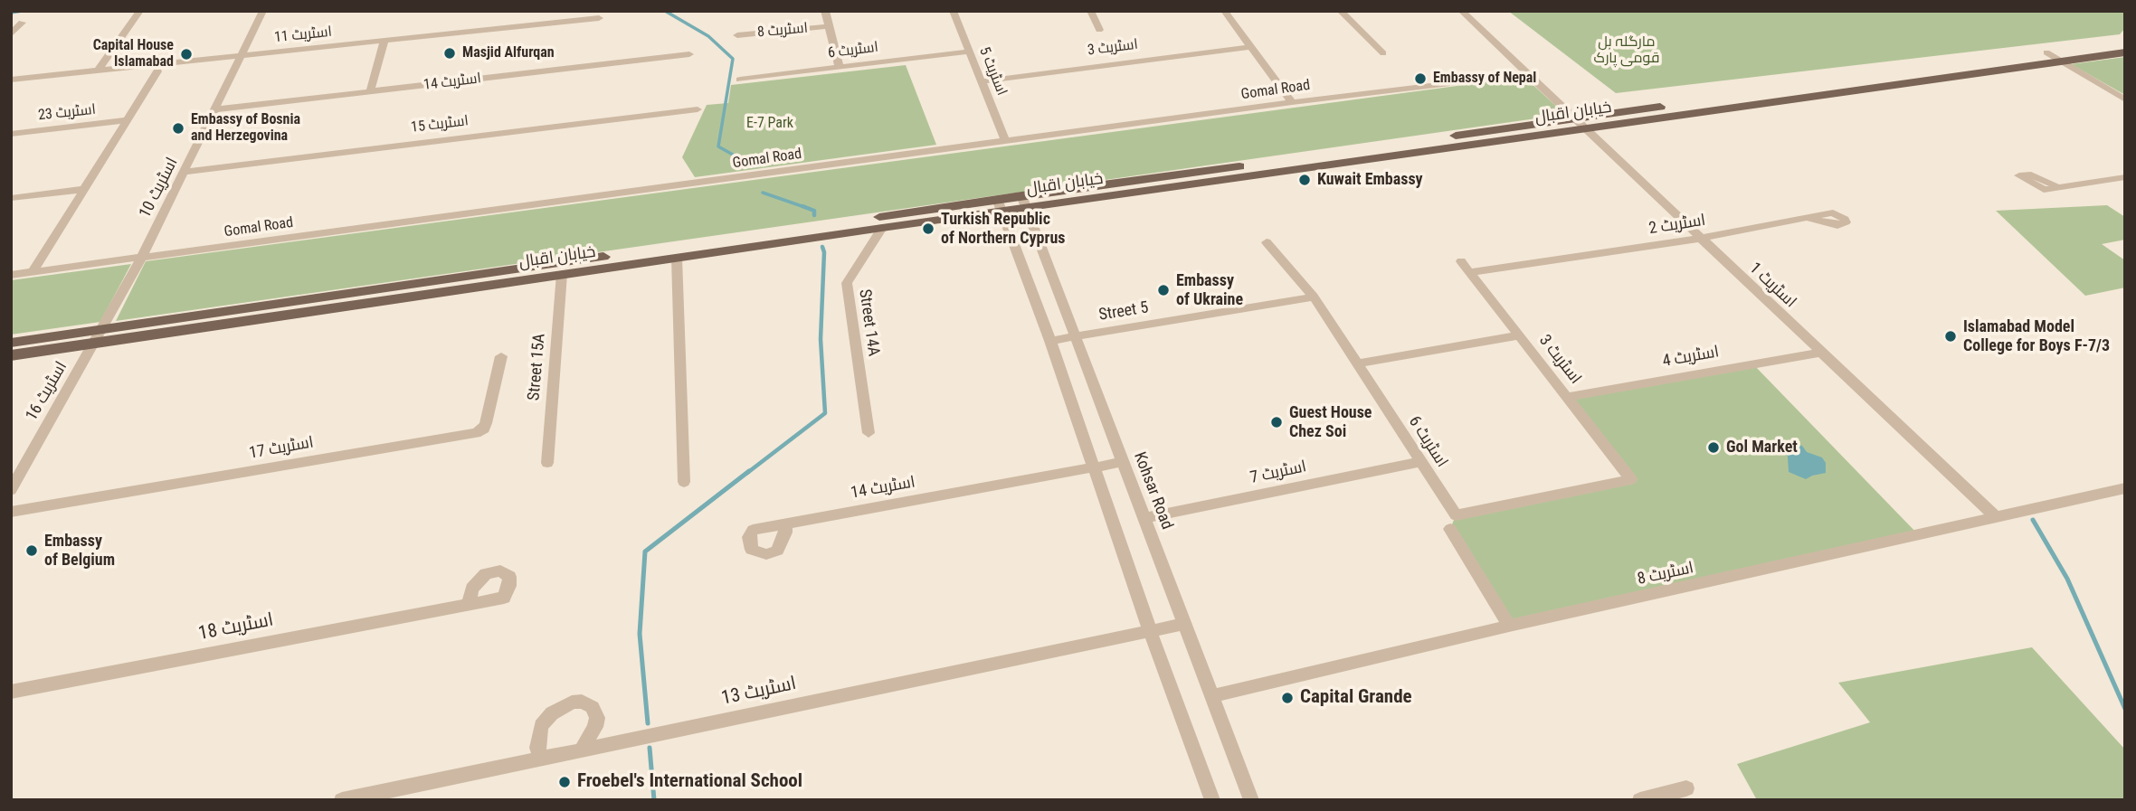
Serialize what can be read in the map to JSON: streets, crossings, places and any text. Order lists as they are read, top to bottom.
{
  "streets": {
    "main road": ["خیابان اقبال"],
    "street": [
      "اسٹریٹ 8",
      "اسٹریٹ 11",
      "اسٹریٹ 3",
      "اسٹریٹ 6",
      "اسٹریٹ 5",
      "اسٹریٹ 14",
      "Gomal Road",
      "اسٹریٹ 23",
      "اسٹریٹ 15",
      "اسٹریٹ 10",
      "اسٹریٹ 2",
      "اسٹریٹ 1",
      "Street 5",
      "Street 14A",
      "اسٹریٹ 4",
      "Street 15A",
      "اسٹریٹ 16",
      "اسٹریٹ 17",
      "اسٹریٹ 7",
      "Kohsar Road",
      "اسٹریٹ 18",
      "اسٹریٹ 13"
    ]
  },
  "crossings": [
    ["اسٹریٹ 8", "اسٹریٹ 1"],
    ["اسٹریٹ 8", "Kohsar Road"],
    ["اسٹریٹ 11", "اسٹریٹ 10"],
    ["اسٹریٹ 3", "اسٹریٹ 6"],
    ["اسٹریٹ 3", "اسٹریٹ 5"],
    ["اسٹریٹ 3", "اسٹریٹ 2"],
    ["اسٹریٹ 3", "اسٹریٹ 4"],
    ["اسٹریٹ 6", "اسٹریٹ 5"],
    ["اسٹریٹ 6", "Street 5"],
    ["اسٹریٹ 6", "اسٹریٹ 7"],
    ["اسٹریٹ 5", "Gomal Road"],
    ["اسٹریٹ 14", "اسٹریٹ 10"],
    ["Gomal Road", "اسٹریٹ 10"],
    ["Gomal Road", "اسٹریٹ 1"],
    ["خیابان اقبال", "اسٹریٹ 10"],
    ["خیابان اقبال", "اسٹریٹ 1"],
    ["خیابان اقبال", "Street 14A"],
    ["خیابان اقبال", "Street 15A"],
    ["خیابان اقبال", "اسٹریٹ 16"],
    ["خیابان اقبال", "Kohsar Road"],
    ["اسٹریٹ 15", "اسٹریٹ 10"],
    ["اسٹریٹ 10", "اسٹریٹ 16"],
    ["اسٹریٹ 2", "اسٹریٹ 1"],
    ["اسٹریٹ 1", "اسٹریٹ 4"],
    ["Street 5", "Kohsar Road"],
    ["اسٹریٹ 7", "Kohsar Road"],
    ["Kohsar Road", "اسٹریٹ 13"]
  ],
  "parks": ["مارگلہ ہل قومی پارک", "E-7 Park"],
  "places": [
    "Masjid Alfurqan",
    "Capital House Islamabad",
    "Embassy of Nepal",
    "Embassy of Bosnia and Herzegovina",
    "Kuwait Embassy",
    "Turkish Republic of Northern Cyprus",
    "Embassy of Ukraine",
    "Islamabad Model College for Boys F-7/3",
    "Guest House Chez Soi",
    "Gol Market",
    "Embassy of Belgium",
    "Capital Grande",
    "Froebel's International School"
  ]
}
